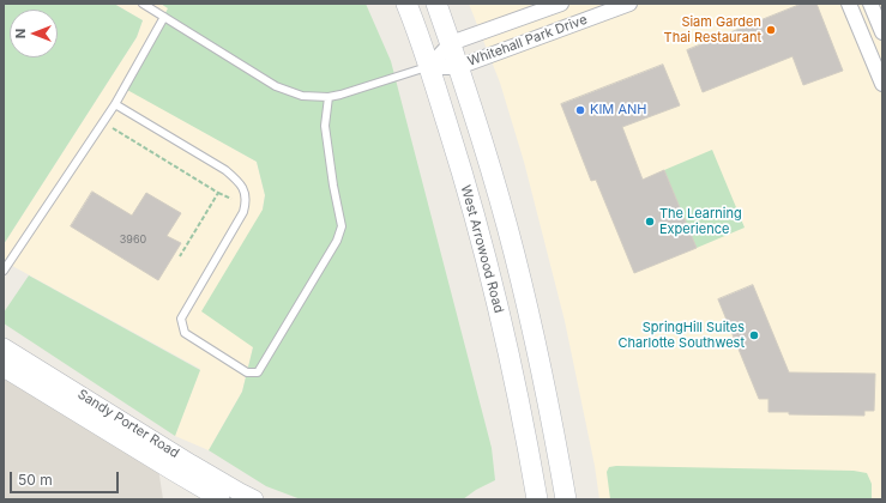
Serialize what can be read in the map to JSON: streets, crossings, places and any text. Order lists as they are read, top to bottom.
{
  "streets": {
    "main road": ["West Arrowood Road"],
    "street": ["Whitehall Park Drive", "Sandy Porter Road"]
  },
  "crossings": [
    ["Whitehall Park Drive", "West Arrowood Road"]
  ],
  "places": [
    "Siam Garden Thai Restaurant",
    "KIM ANH",
    "The Learning Experience",
    "SpringHill Suites Charlotte Southwest"
  ],
  "house_numbers": ["3960"],
  "scale_bar": "50 m",
  "north": "left"
}
